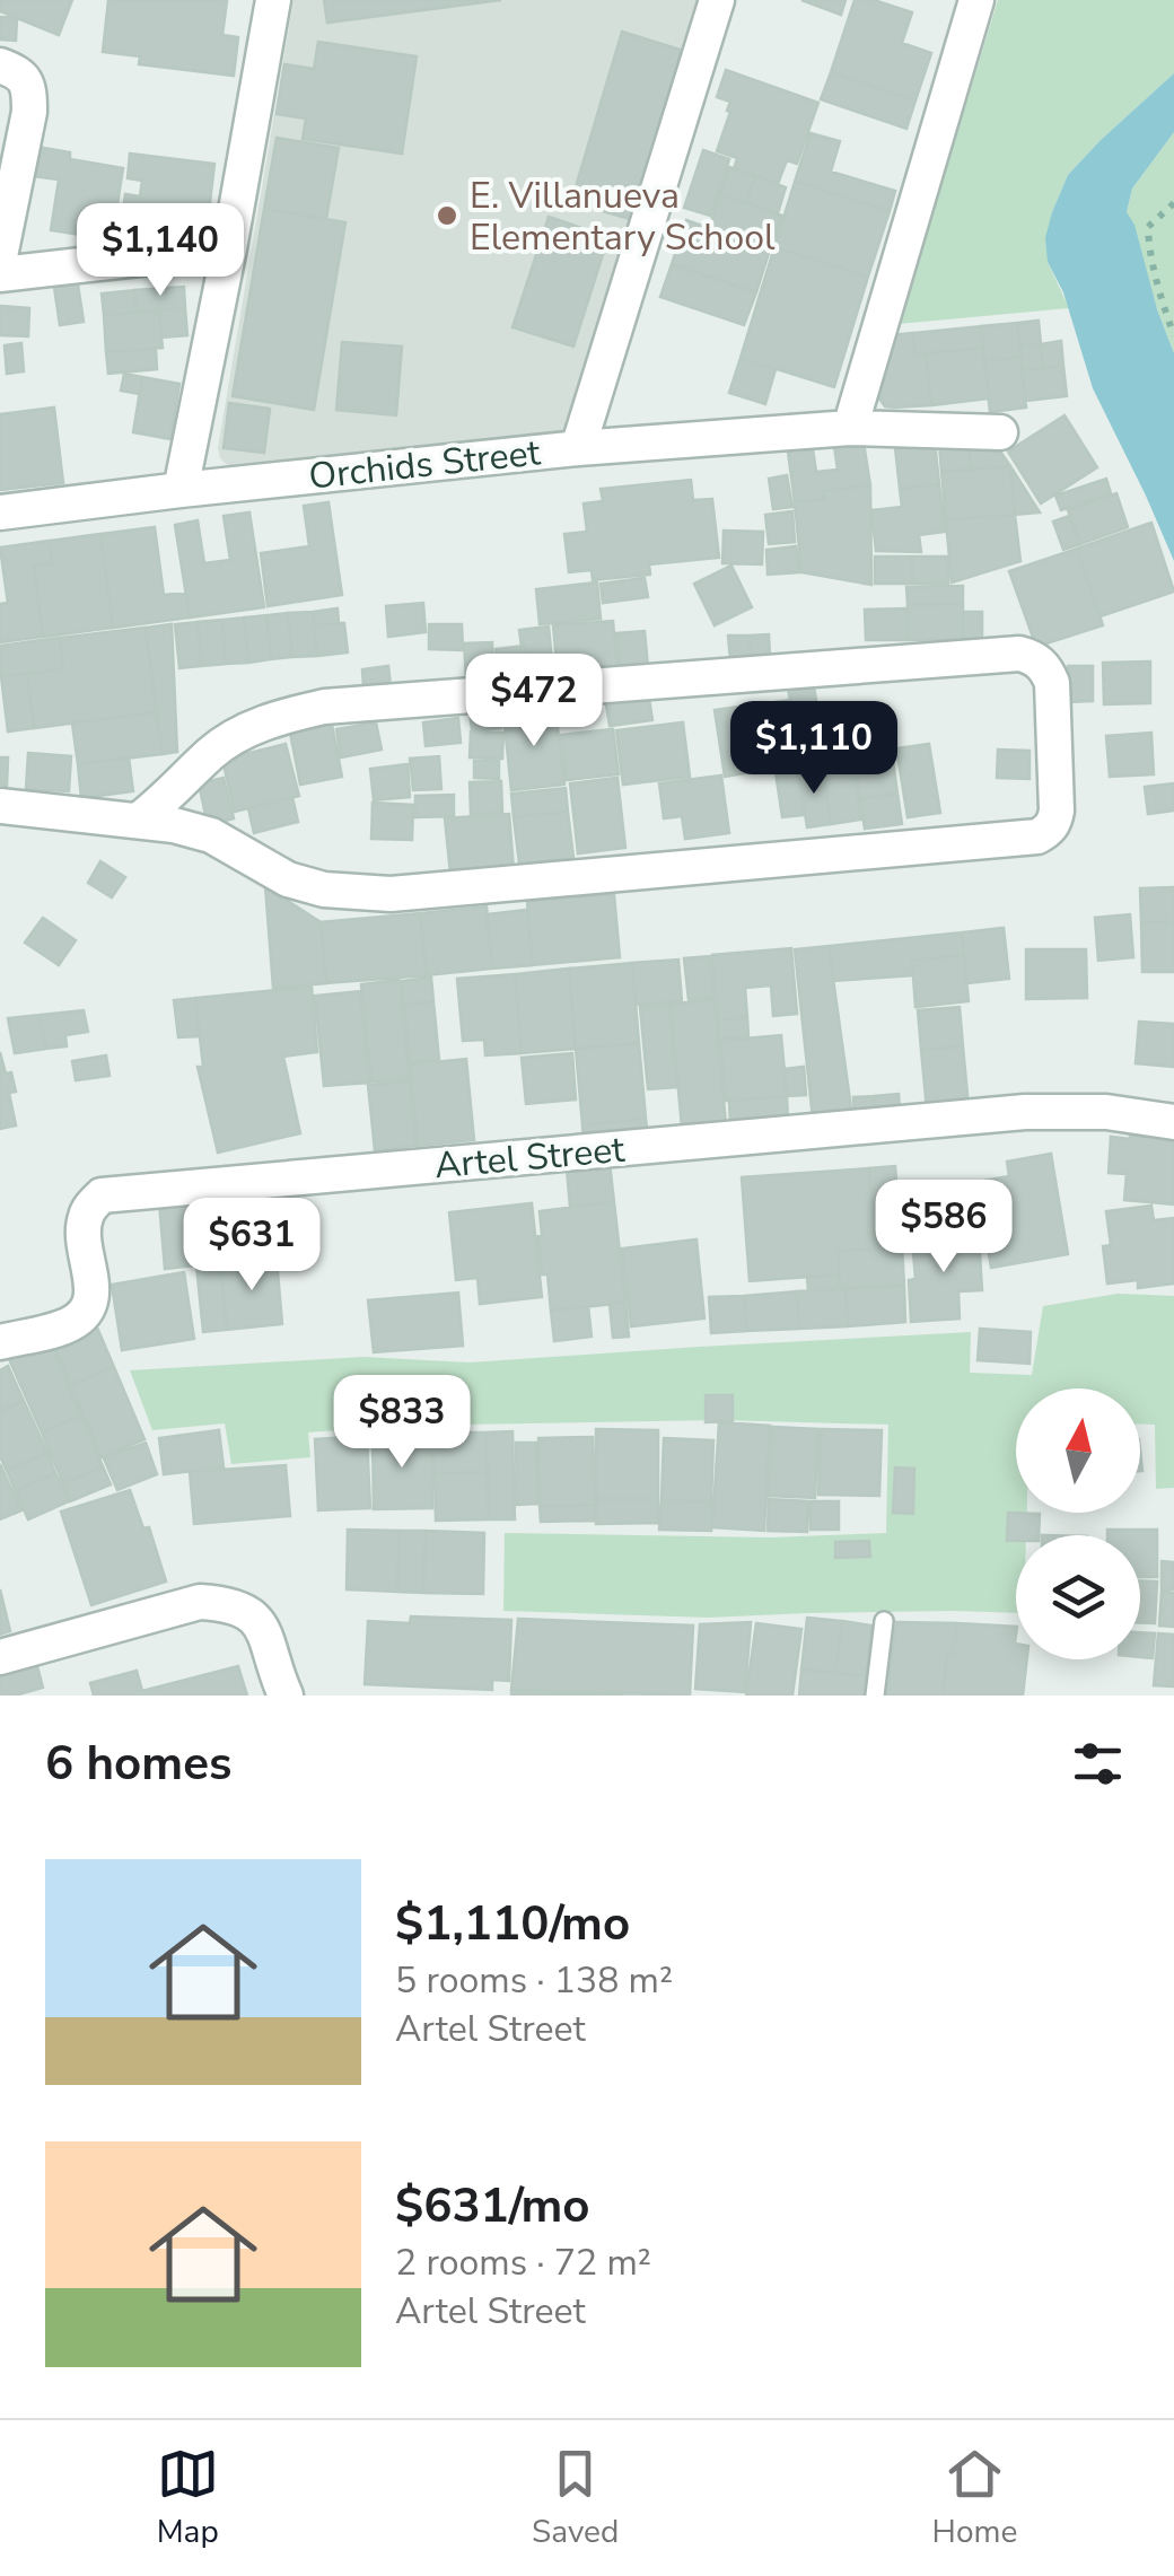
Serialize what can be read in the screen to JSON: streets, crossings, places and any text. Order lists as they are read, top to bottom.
{
  "streets": {
    "street": ["Orchids Street", "Artel Street"]
  },
  "places": ["E. Villanueva Elementary School"],
  "north": "top",
  "page": {
    "price": [
      "$1,140",
      "$472",
      "$1,110",
      "$586",
      "$631",
      "$833"
    ],
    "heading": "6 homes",
    "list": [
      {
        "name": "$1,110/mo",
        "note": "5 rooms · 138 m² · Artel Street"
      },
      {
        "name": "$631/mo",
        "note": "2 rooms · 72 m² · Artel Street"
      }
    ],
    "tabs": ["Map", "Saved", "Home"]
  }
}
